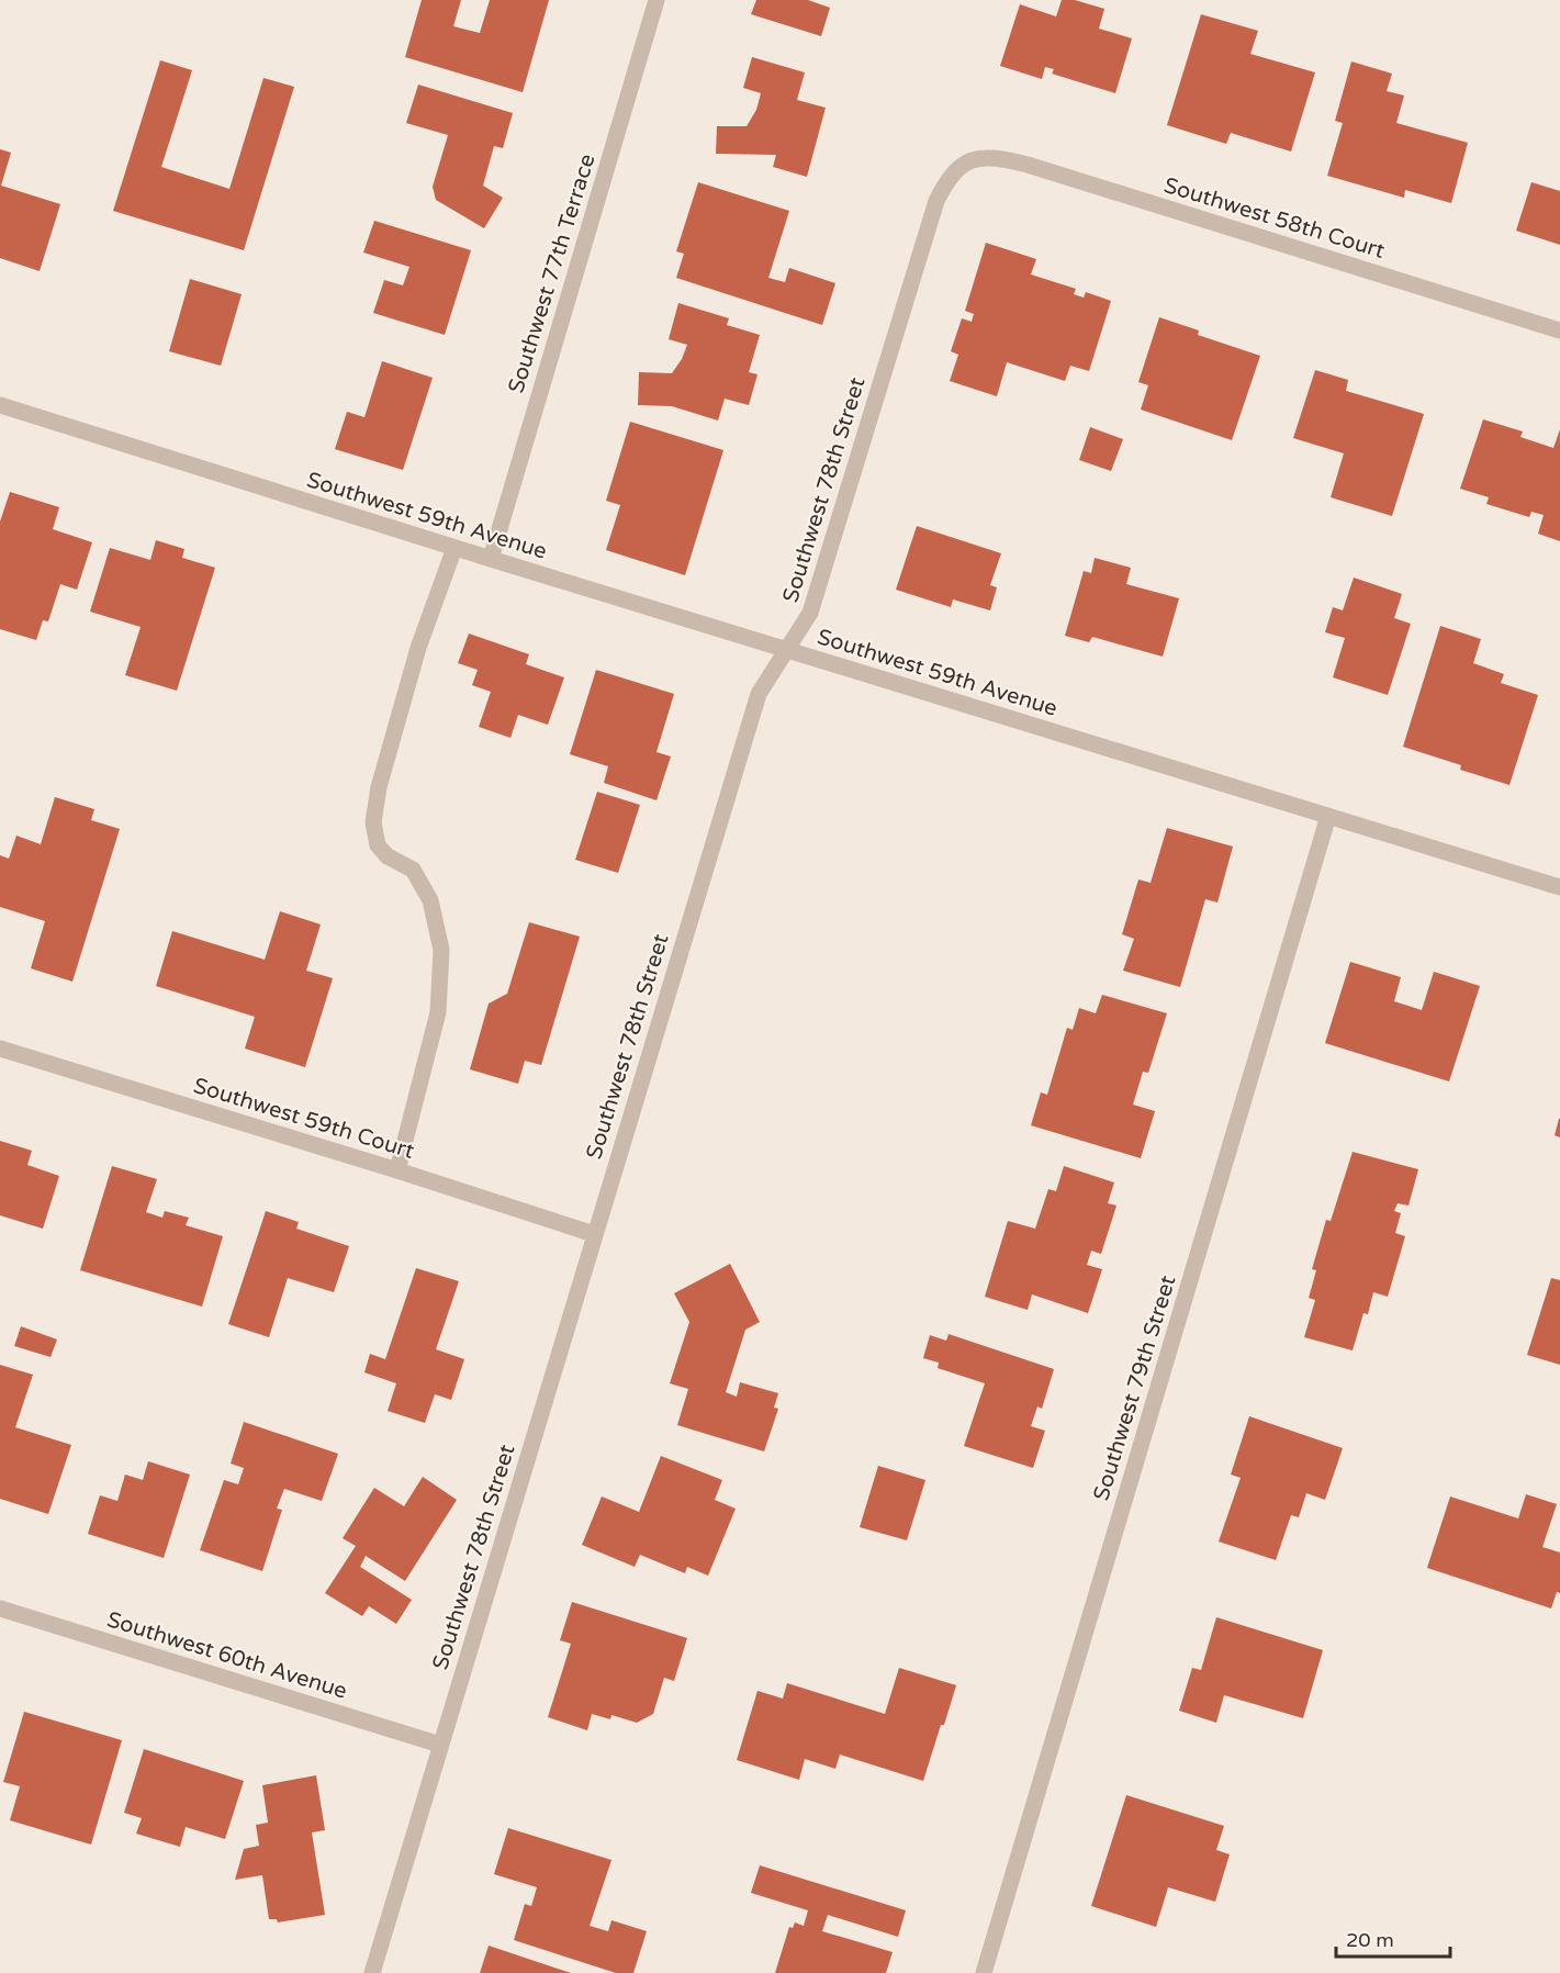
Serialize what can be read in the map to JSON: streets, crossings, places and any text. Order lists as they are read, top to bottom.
{
  "streets": {
    "street": [
      "Southwest 58th Court",
      "Southwest 77th Terrace",
      "Southwest 78th Street",
      "Southwest 59th Avenue",
      "Southwest 59th Court",
      "Southwest 79th Street",
      "Southwest 60th Avenue"
    ]
  },
  "crossings": [
    ["Southwest 58th Court", "Southwest 78th Street"],
    ["Southwest 77th Terrace", "Southwest 59th Avenue"],
    ["Southwest 78th Street", "Southwest 59th Avenue"],
    ["Southwest 78th Street", "Southwest 59th Court"],
    ["Southwest 78th Street", "Southwest 60th Avenue"],
    ["Southwest 59th Avenue", "Southwest 79th Street"]
  ],
  "scale_bar": "20 m"
}
